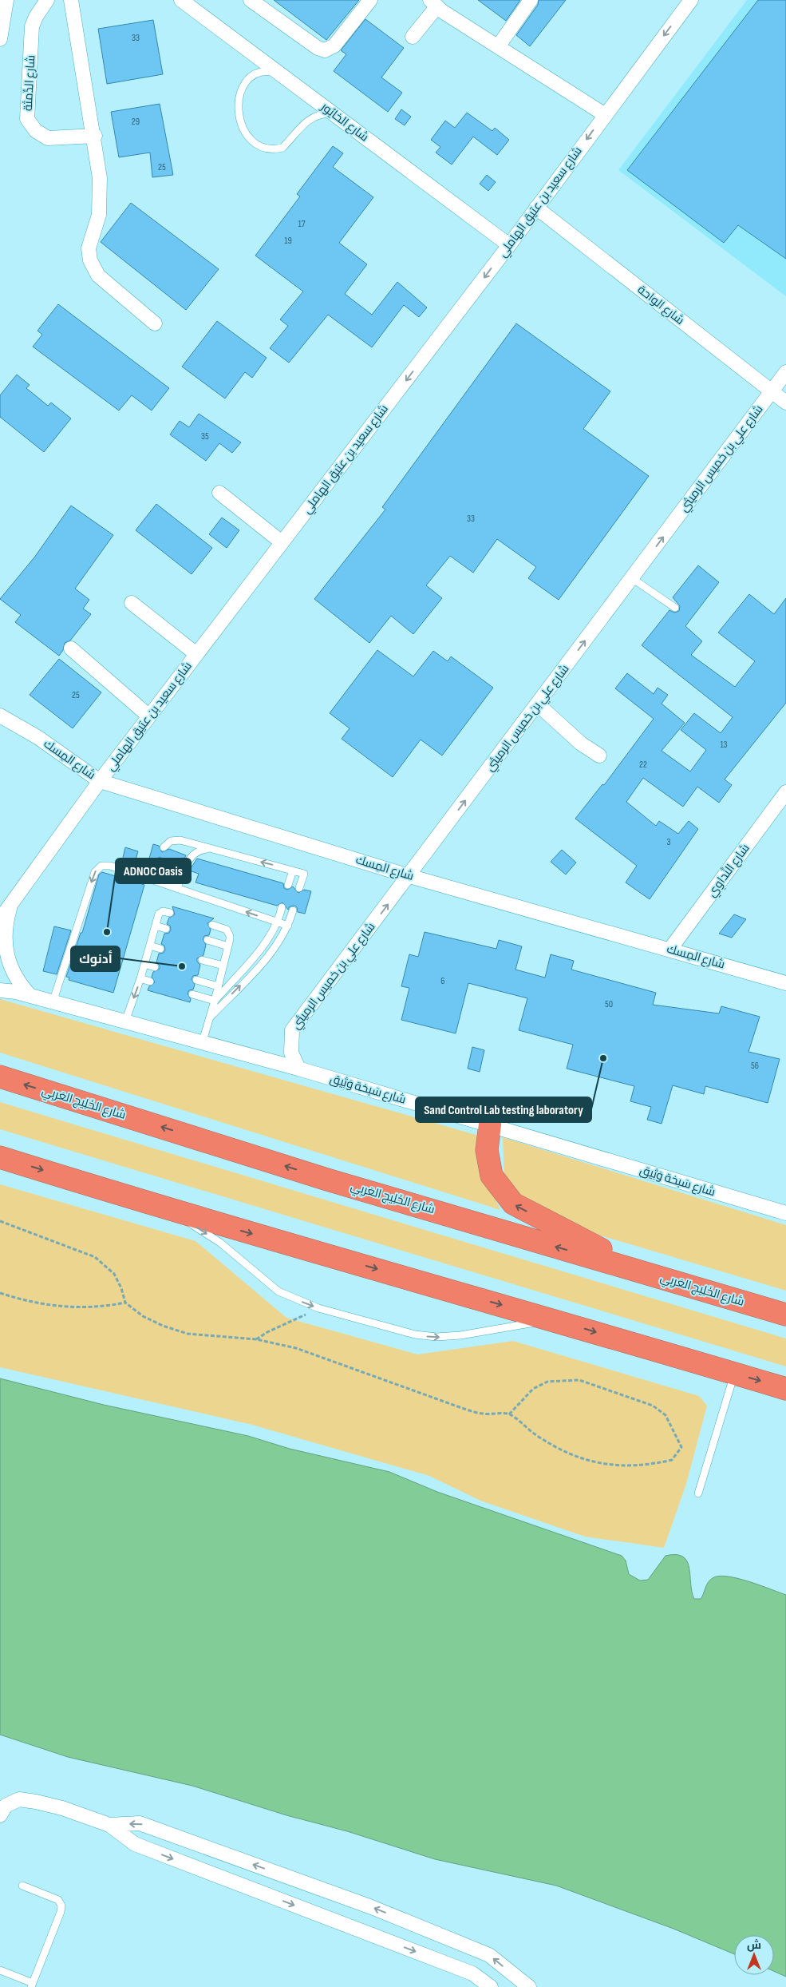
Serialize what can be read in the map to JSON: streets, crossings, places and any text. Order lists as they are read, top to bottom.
{
  "streets": {
    "highway": ["شارع الخَلِيج العَربِي"],
    "street": [
      "شارع الدِّمثة",
      "شارع الخايُور",
      "شارع سعيد بن عتيق الهاملي",
      "شارع الواحة",
      "شارع علي بن خميس الرميثي",
      "شارع المِسك",
      "شارع النَّداوِي",
      "شارع سَبخة وَثِيق"
    ]
  },
  "crossings": [
    ["شارع الخايُور", "شارع سعيد بن عتيق الهاملي"],
    ["شارع سعيد بن عتيق الهاملي", "شارع الواحة"],
    ["شارع سعيد بن عتيق الهاملي", "شارع المِسك"],
    ["شارع الواحة", "شارع علي بن خميس الرميثي"],
    ["شارع علي بن خميس الرميثي", "شارع المِسك"],
    ["شارع علي بن خميس الرميثي", "شارع سَبخة وَثِيق"],
    ["شارع المِسك", "شارع النَّداوِي"]
  ],
  "one_way": ["شارع سعيد بن عتيق الهاملي", "شارع علي بن خميس الرميثي"],
  "places": ["ADNOC Oasis", "أدنوك", "Sand Control Lab testing laboratory"],
  "house_numbers": [
    "33",
    "29",
    "25",
    "17",
    "19",
    "35",
    "33",
    "25",
    "13",
    "22",
    "3",
    "6",
    "50",
    "56"
  ],
  "north": "top"
}
